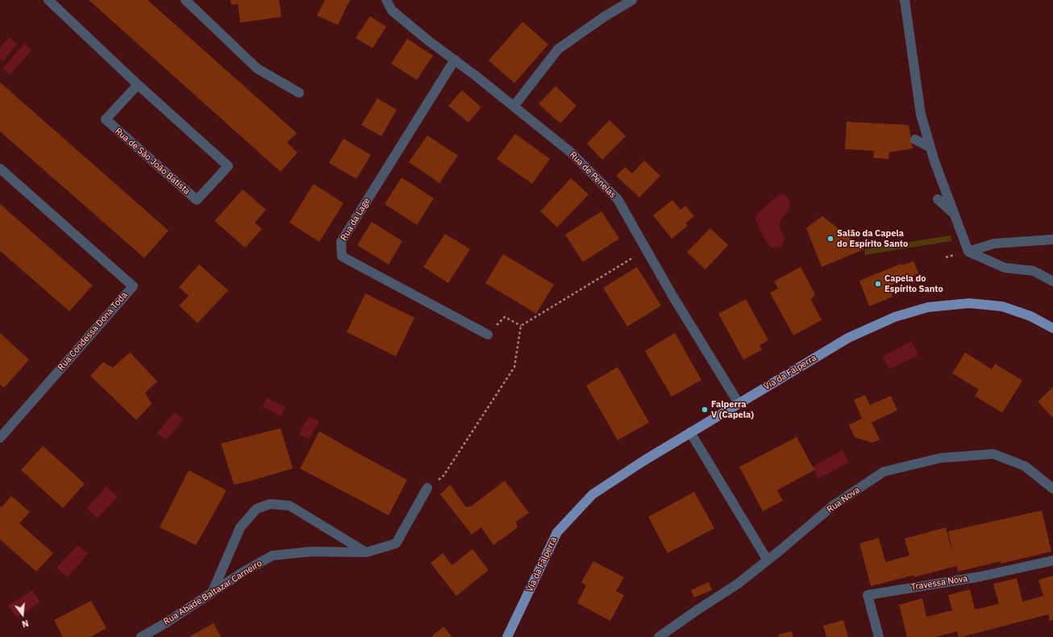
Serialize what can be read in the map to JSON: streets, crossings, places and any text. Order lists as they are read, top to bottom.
{
  "streets": {
    "main road": ["Via da Falperra"],
    "street": [
      "Rua de São João Batista",
      "Rua de Penelas",
      "Rua da Lage",
      "Rua Condessa Dona Toda",
      "Rua Nova",
      "Travessa Nova",
      "Rua Abade Baltazar Carneiro"
    ]
  },
  "crossings": [
    ["Rua de Penelas", "Rua da Lage"],
    ["Rua de Penelas", "Via da Falperra"]
  ],
  "places": ["Salão da Capela do Espírito Santo", "Capela do Espírito Santo", "Falperra V (Capela)"],
  "north": "bottom"
}
